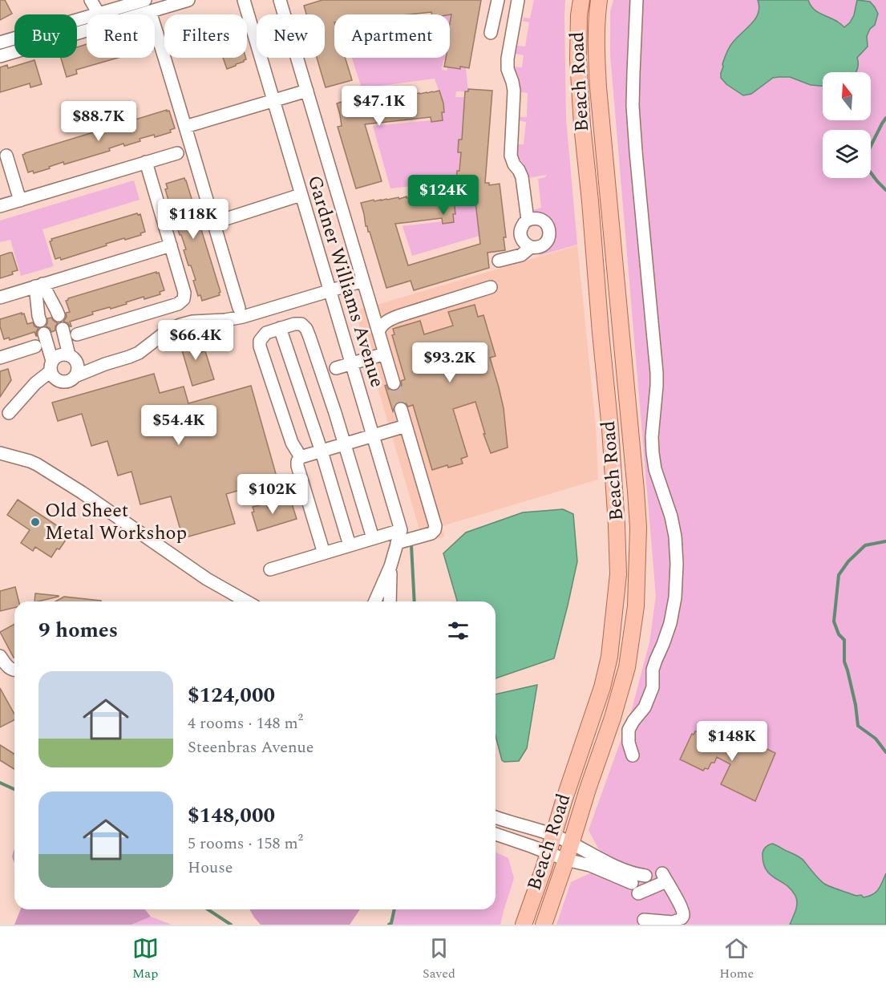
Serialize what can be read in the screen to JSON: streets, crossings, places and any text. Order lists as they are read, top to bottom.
{
  "streets": {
    "main road": ["Beach Road"],
    "street": ["Gardner Williams Avenue"]
  },
  "places": ["Old Sheet Metal Workshop"],
  "north": "top",
  "page": {
    "chip": [
      "Buy",
      "Rent",
      "Filters",
      "New",
      "Apartment"
    ],
    "price": [
      "$47.1K",
      "$88.7K",
      "$124K",
      "$118K",
      "$66.4K",
      "$93.2K",
      "$54.4K",
      "$102K",
      "$148K"
    ],
    "heading": "9 homes",
    "list": [
      {
        "name": "$124,000",
        "note": "4 rooms · 148 m² · Steenbras Avenue"
      },
      {
        "name": "$148,000",
        "note": "5 rooms · 158 m² · House"
      }
    ],
    "tabs": ["Map", "Saved", "Home"]
  }
}
